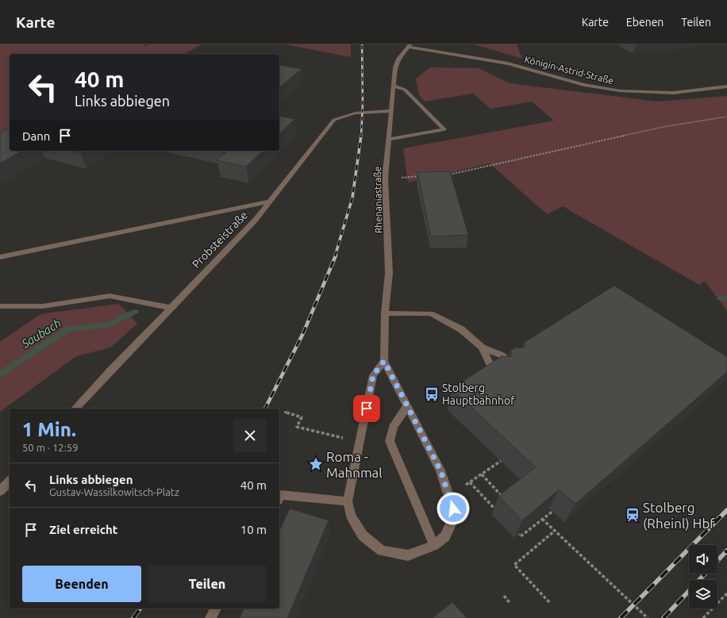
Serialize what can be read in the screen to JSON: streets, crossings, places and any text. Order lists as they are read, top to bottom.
{
  "streets": {
    "street": ["Königin-Astrid-Straße", "Rhenaniastraße", "Probsteistraße"]
  },
  "crossings": [
    ["Königin-Astrid-Straße", "Rhenaniastraße"],
    ["Rhenaniastraße", "Probsteistraße"]
  ],
  "water": ["Saubach"],
  "places": {
    "bus stop": ["Stolberg Hauptbahnhof"],
    "place": ["Roma - Mahnmal"],
    "station": ["Stolberg (Rheinl) Hbf"]
  },
  "page": {
    "header": "Karte",
    "nav": ["Karte", "Ebenen", "Teilen"],
    "turn": ["40 m", "Links abbiegen"],
    "then": "Dann",
    "heading": ["1 Min.", "50 m · 12:59"],
    "list": [
      {
        "name": "Links abbiegen",
        "note": "Gustav-Wassilkowitsch-Platz",
        "value": "40 m"
      },
      {
        "name": "Ziel erreicht",
        "value": "10 m"
      }
    ],
    "buttons": ["Beenden", "Teilen"]
  }
}
